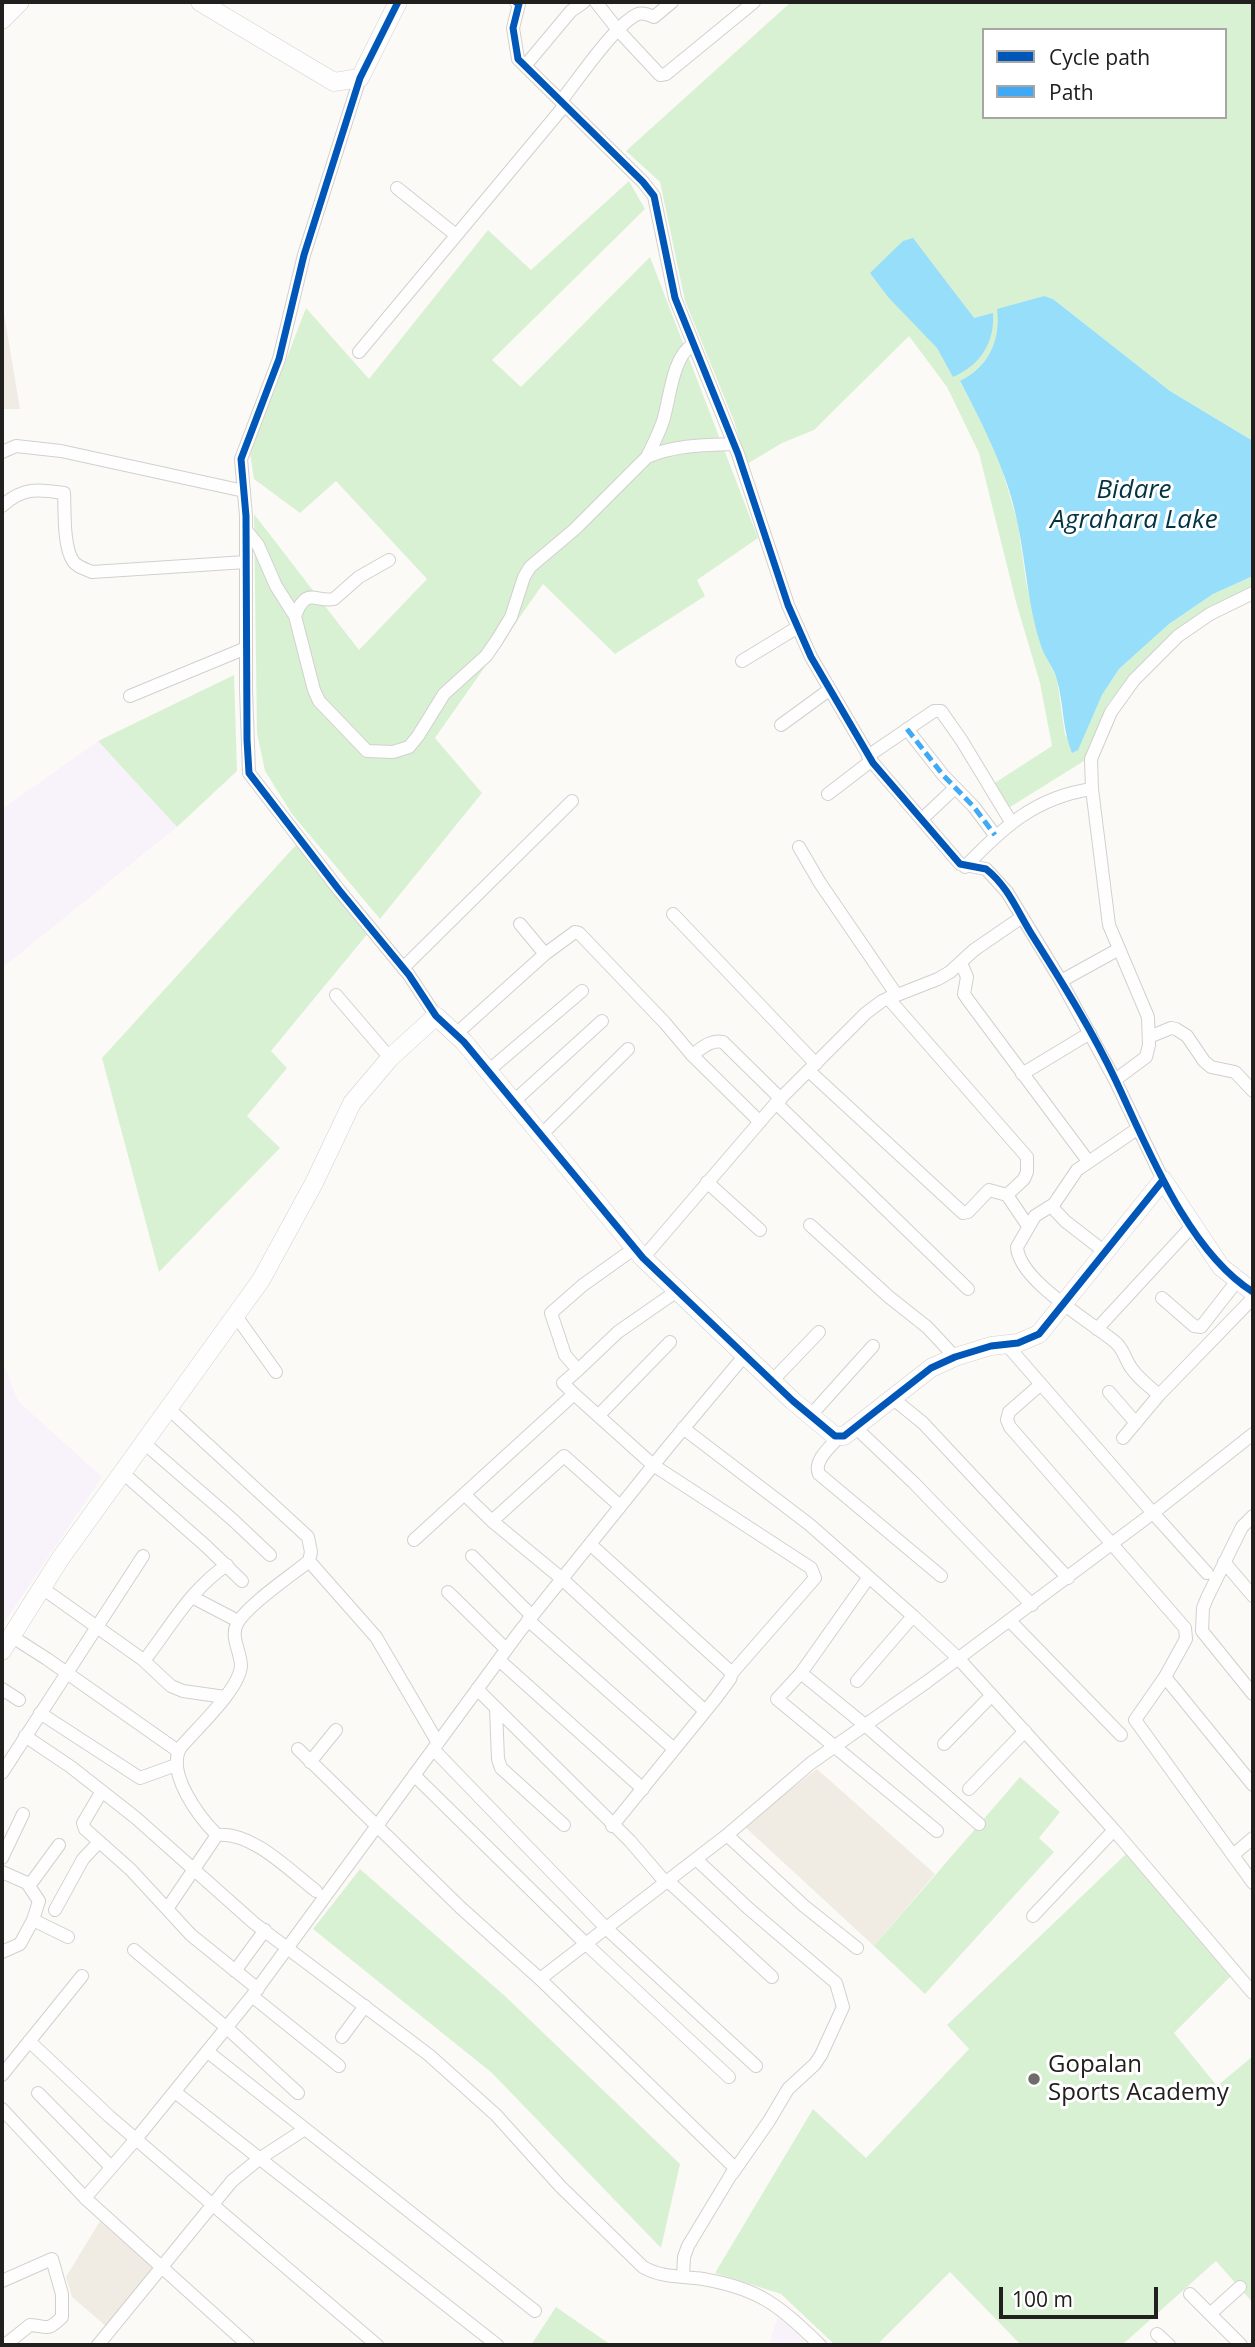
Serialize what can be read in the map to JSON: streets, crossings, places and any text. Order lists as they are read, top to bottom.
{
  "water": ["Bidare Agrahara Lake"],
  "places": ["Gopalan Sports Academy"],
  "legend": ["Cycle path", "Path"],
  "scale_bar": "100 m"
}
